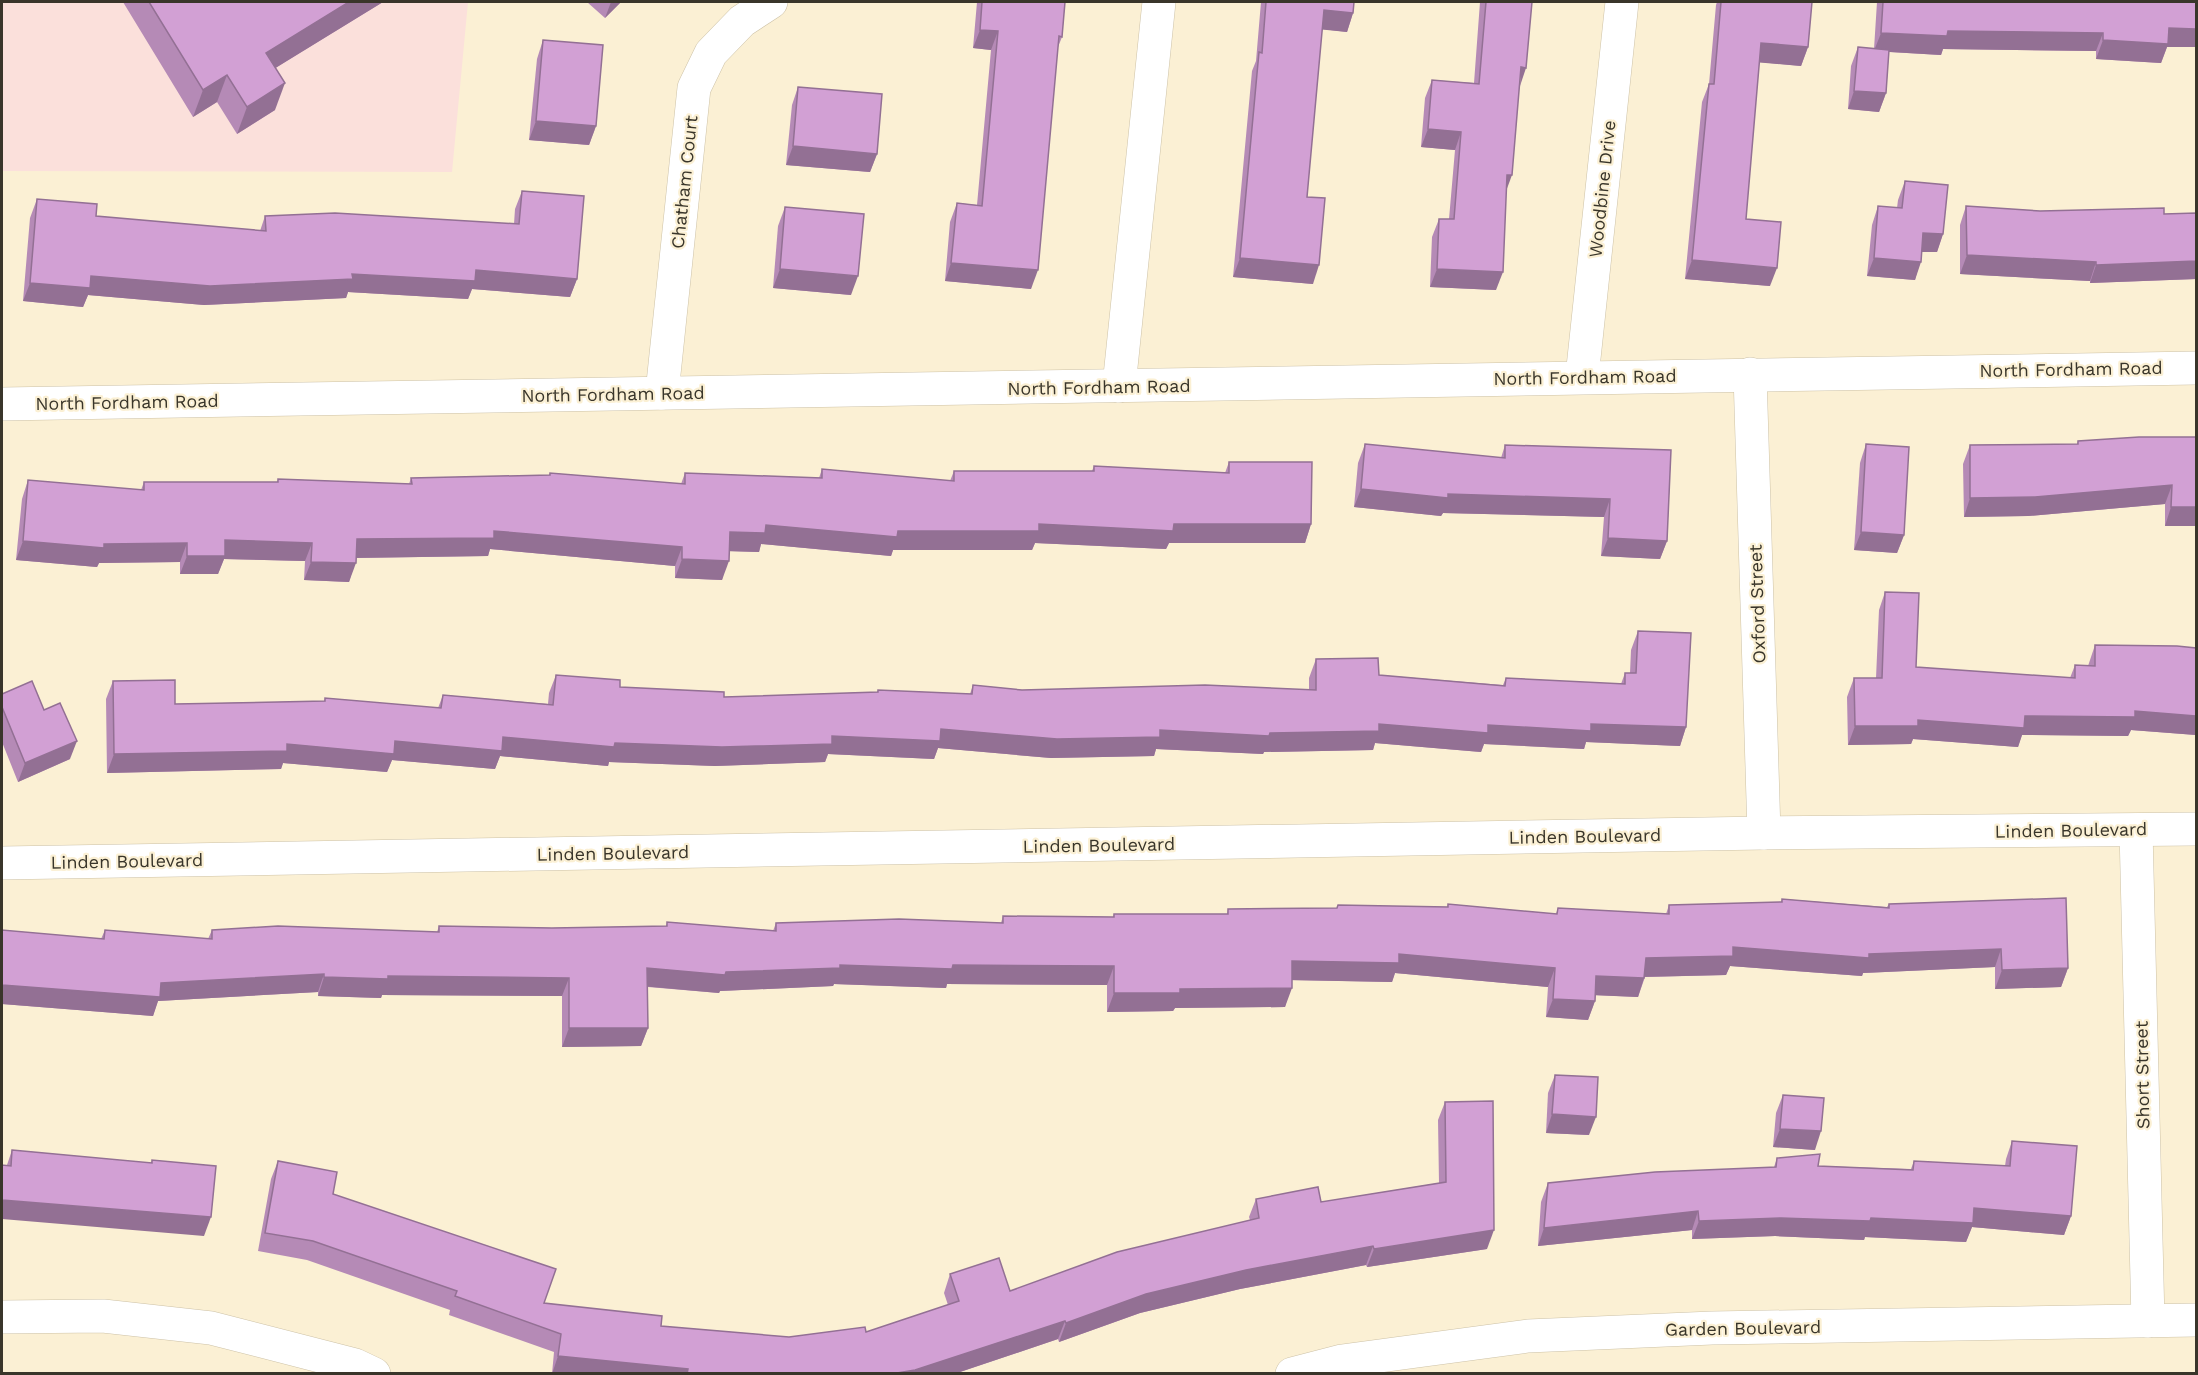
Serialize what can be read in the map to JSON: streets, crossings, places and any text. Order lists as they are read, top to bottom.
{
  "streets": {
    "street": [
      "Chatham Court",
      "Woodbine Drive",
      "North Fordham Road",
      "Oxford Street",
      "Linden Boulevard",
      "Short Street",
      "Garden Boulevard"
    ]
  },
  "crossings": [
    ["Chatham Court", "North Fordham Road"],
    ["Woodbine Drive", "North Fordham Road"],
    ["North Fordham Road", "Oxford Street"],
    ["Oxford Street", "Linden Boulevard"],
    ["Linden Boulevard", "Short Street"],
    ["Short Street", "Garden Boulevard"]
  ]
}
